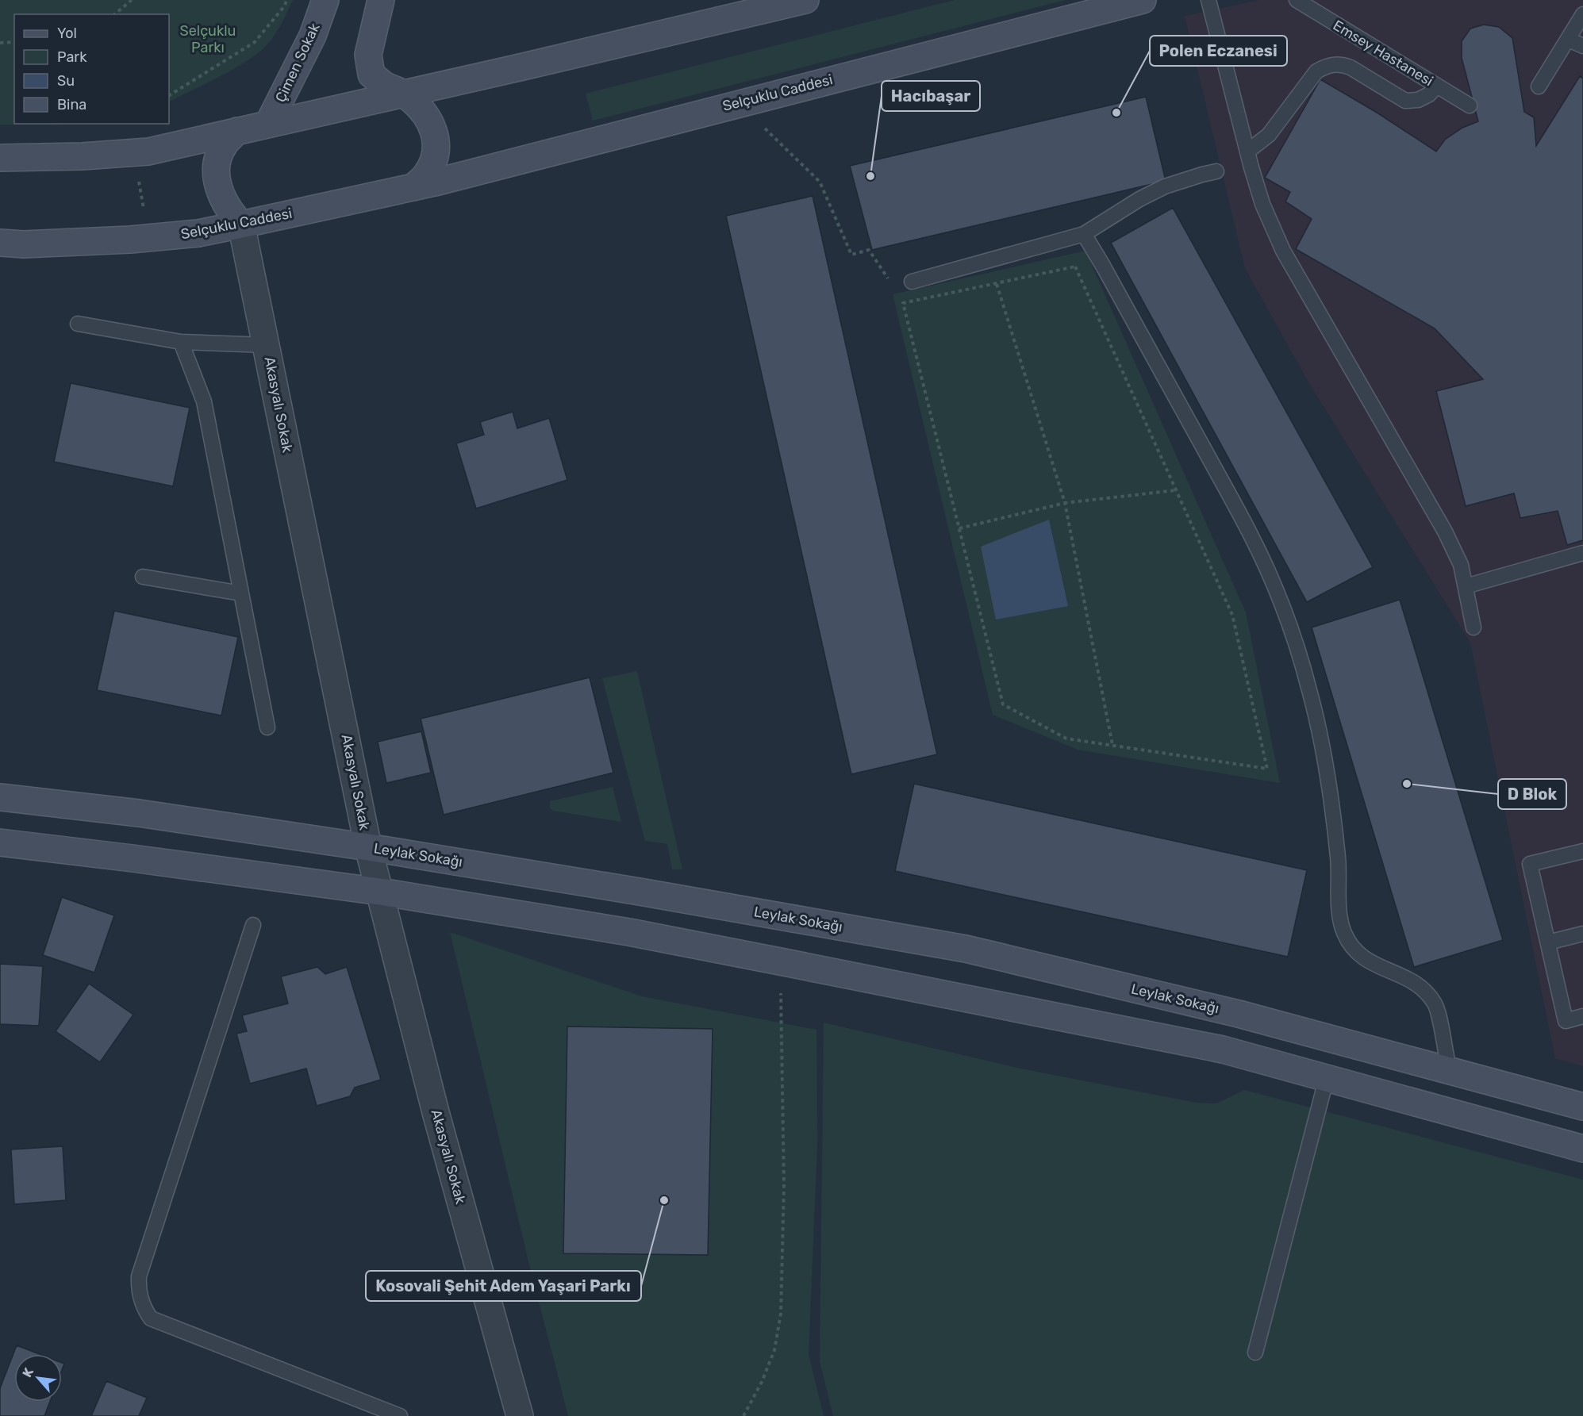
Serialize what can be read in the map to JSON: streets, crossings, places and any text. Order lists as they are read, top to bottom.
{
  "streets": {
    "street": [
      "Çimen Sokak",
      "Selçuklu Caddesi",
      "Akasyalı Sokak",
      "Leylak Sokağı"
    ],
    "lane": ["Emsey Hastanesi"]
  },
  "crossings": [
    ["Selçuklu Caddesi", "Akasyalı Sokak"],
    ["Akasyalı Sokak", "Leylak Sokağı"]
  ],
  "parks": ["Selçuklu Parkı"],
  "places": [
    "Polen Eczanesi",
    "Hacıbaşar",
    "D Blok",
    "Kosovali Şehit Adem Yaşari Parkı"
  ],
  "legend": [
    "Yol",
    "Park",
    "Su",
    "Bina"
  ],
  "north": "top left"
}
